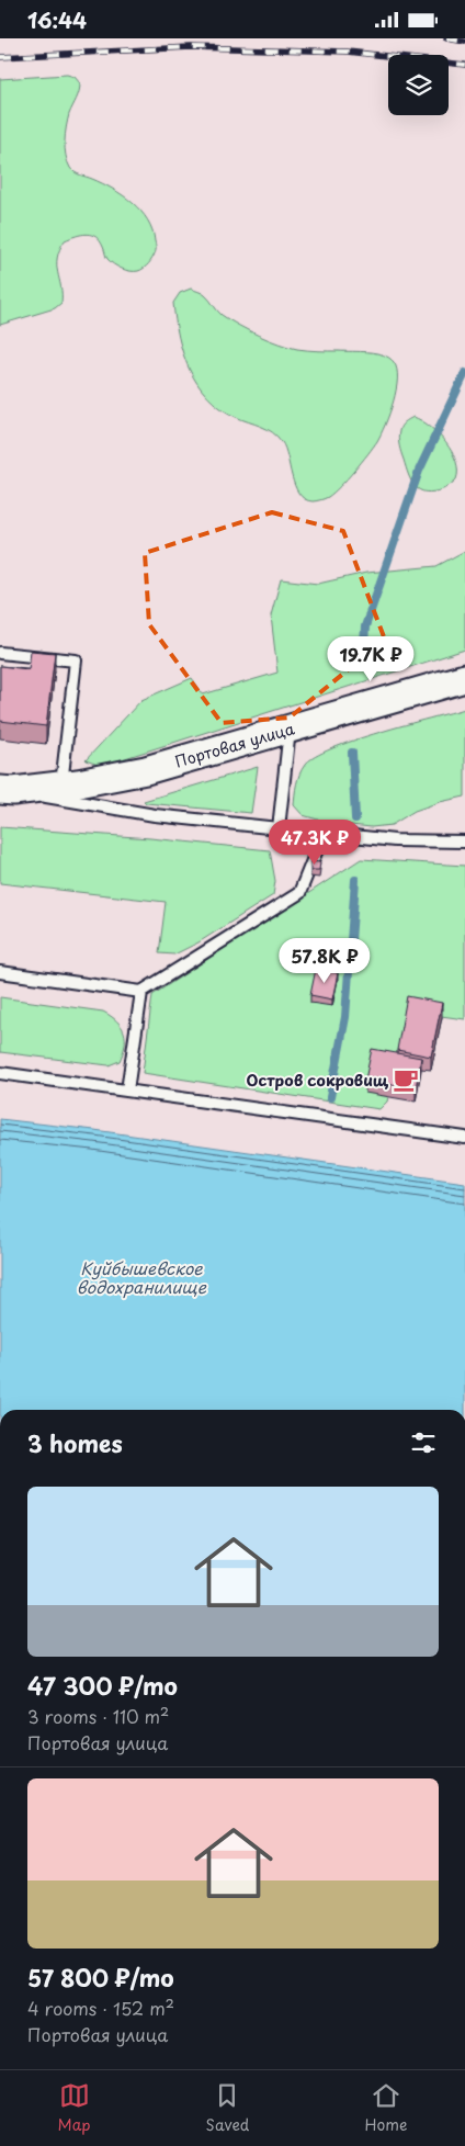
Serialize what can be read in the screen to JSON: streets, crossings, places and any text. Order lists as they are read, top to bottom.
{
  "streets": {
    "street": ["Портовая улица"]
  },
  "water": ["Куйбышевское водохранилище"],
  "places": {
    "cafe": ["Остров сокровищ"]
  },
  "page": {
    "status": "16:44",
    "price": ["19.7K ₽", "47.3K ₽", "57.8K ₽"],
    "heading": "3 homes",
    "list": [
      {
        "name": "47 300 ₽/mo",
        "note": "3 rooms · 110 m² · Портовая улица"
      },
      {
        "name": "57 800 ₽/mo",
        "note": "4 rooms · 152 m² · Портовая улица"
      }
    ],
    "tabs": ["Map", "Saved", "Home"]
  }
}
